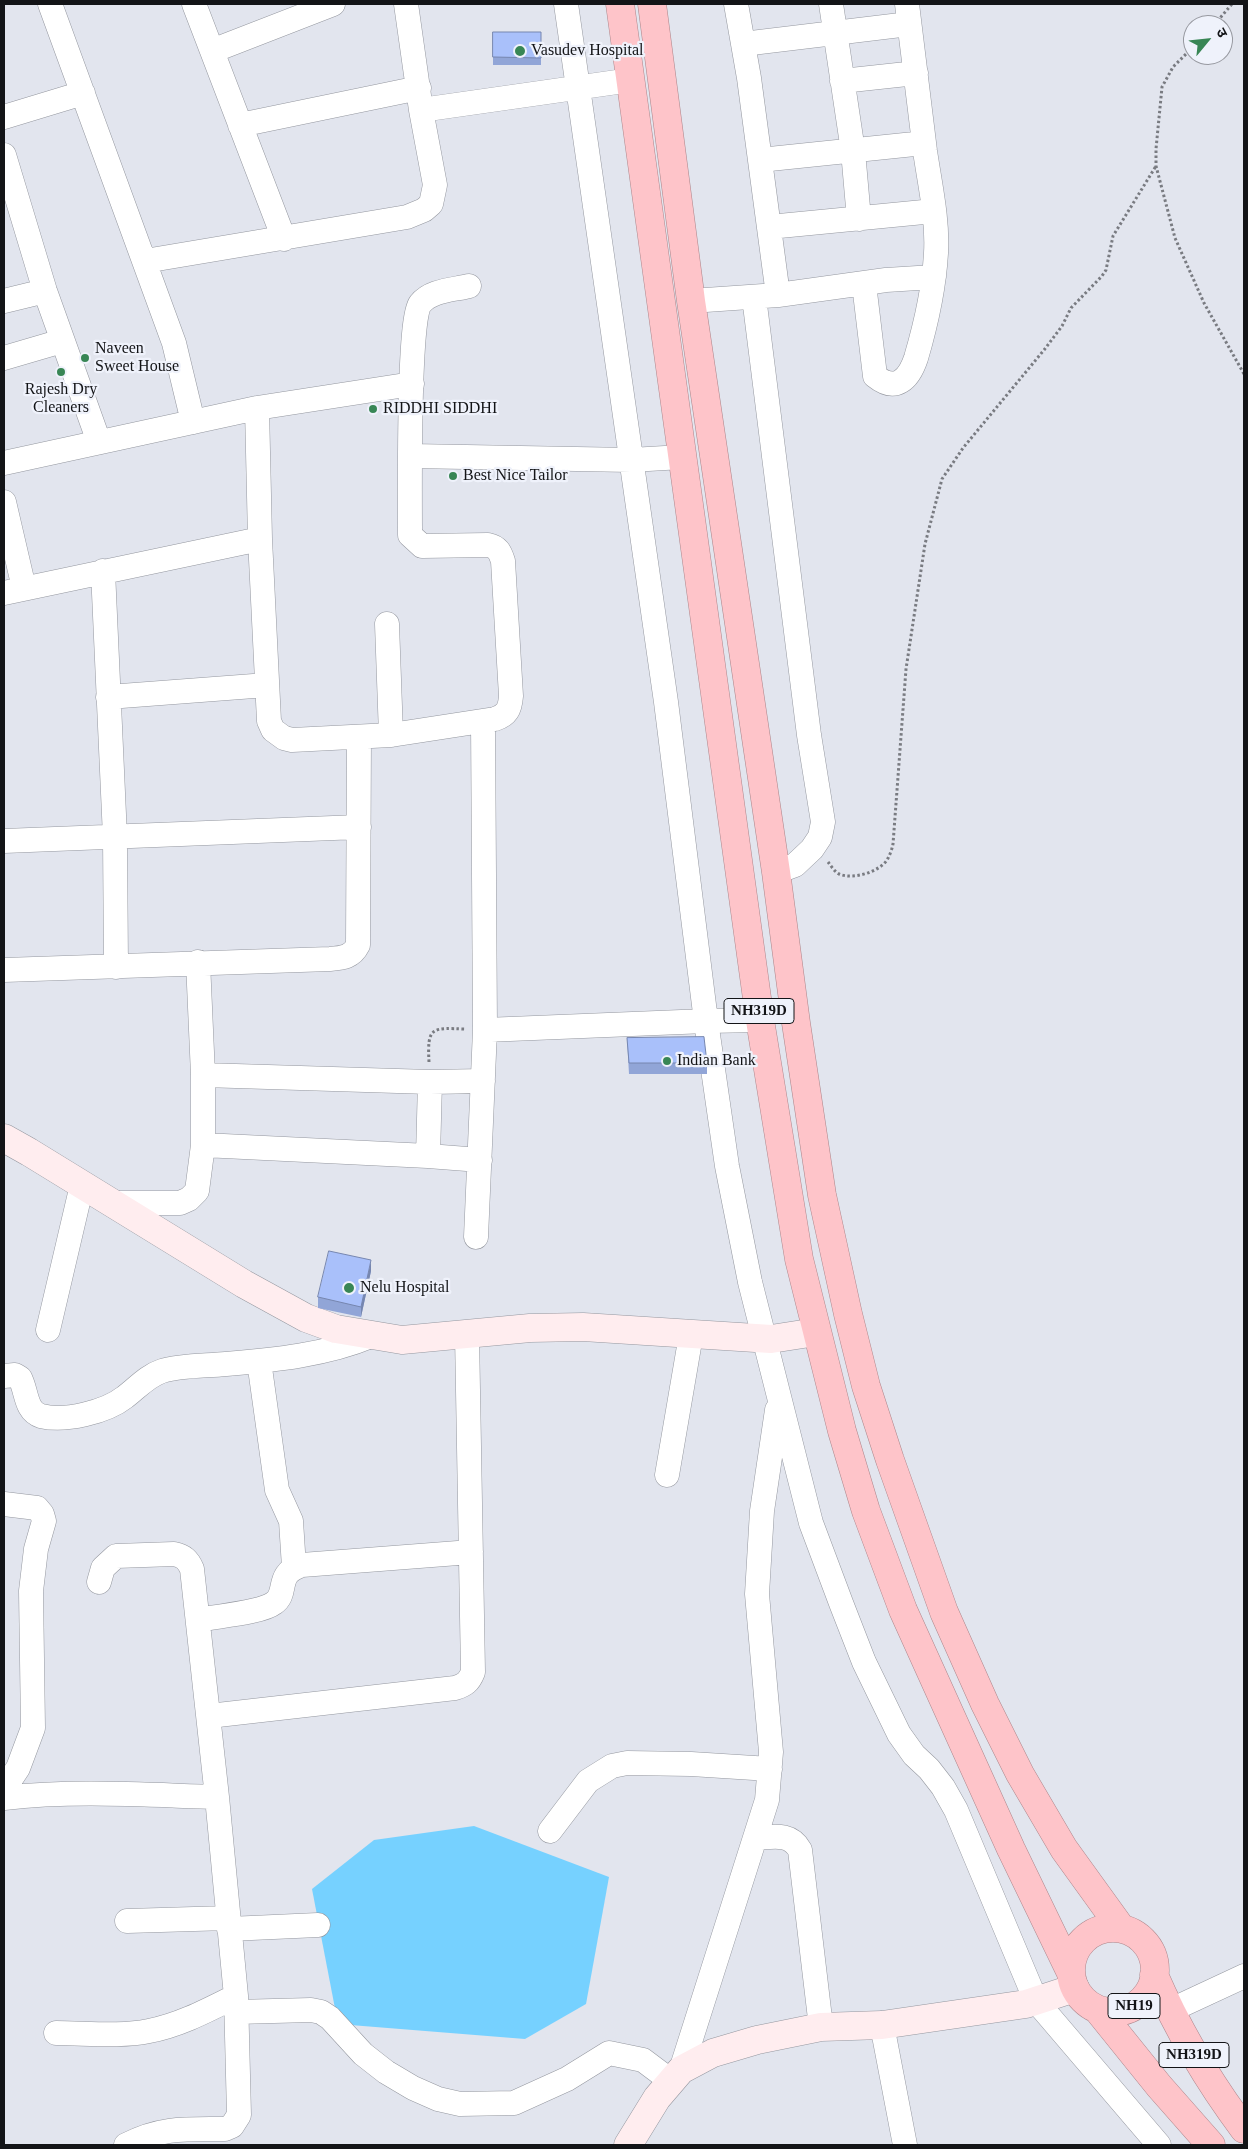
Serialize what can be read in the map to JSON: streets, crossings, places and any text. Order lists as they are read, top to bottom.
{
  "streets": {
    "highway": ["NH319D", "NH19"]
  },
  "crossings": [
    ["NH319D", "NH19"]
  ],
  "places": [
    "Vasudev Hospital",
    "Naveen Sweet House",
    "Rajesh Dry Cleaners",
    "RIDDHI SIDDHI",
    "Best Nice Tailor",
    "Indian Bank",
    "Nelu Hospital"
  ],
  "north": "top right"
}
